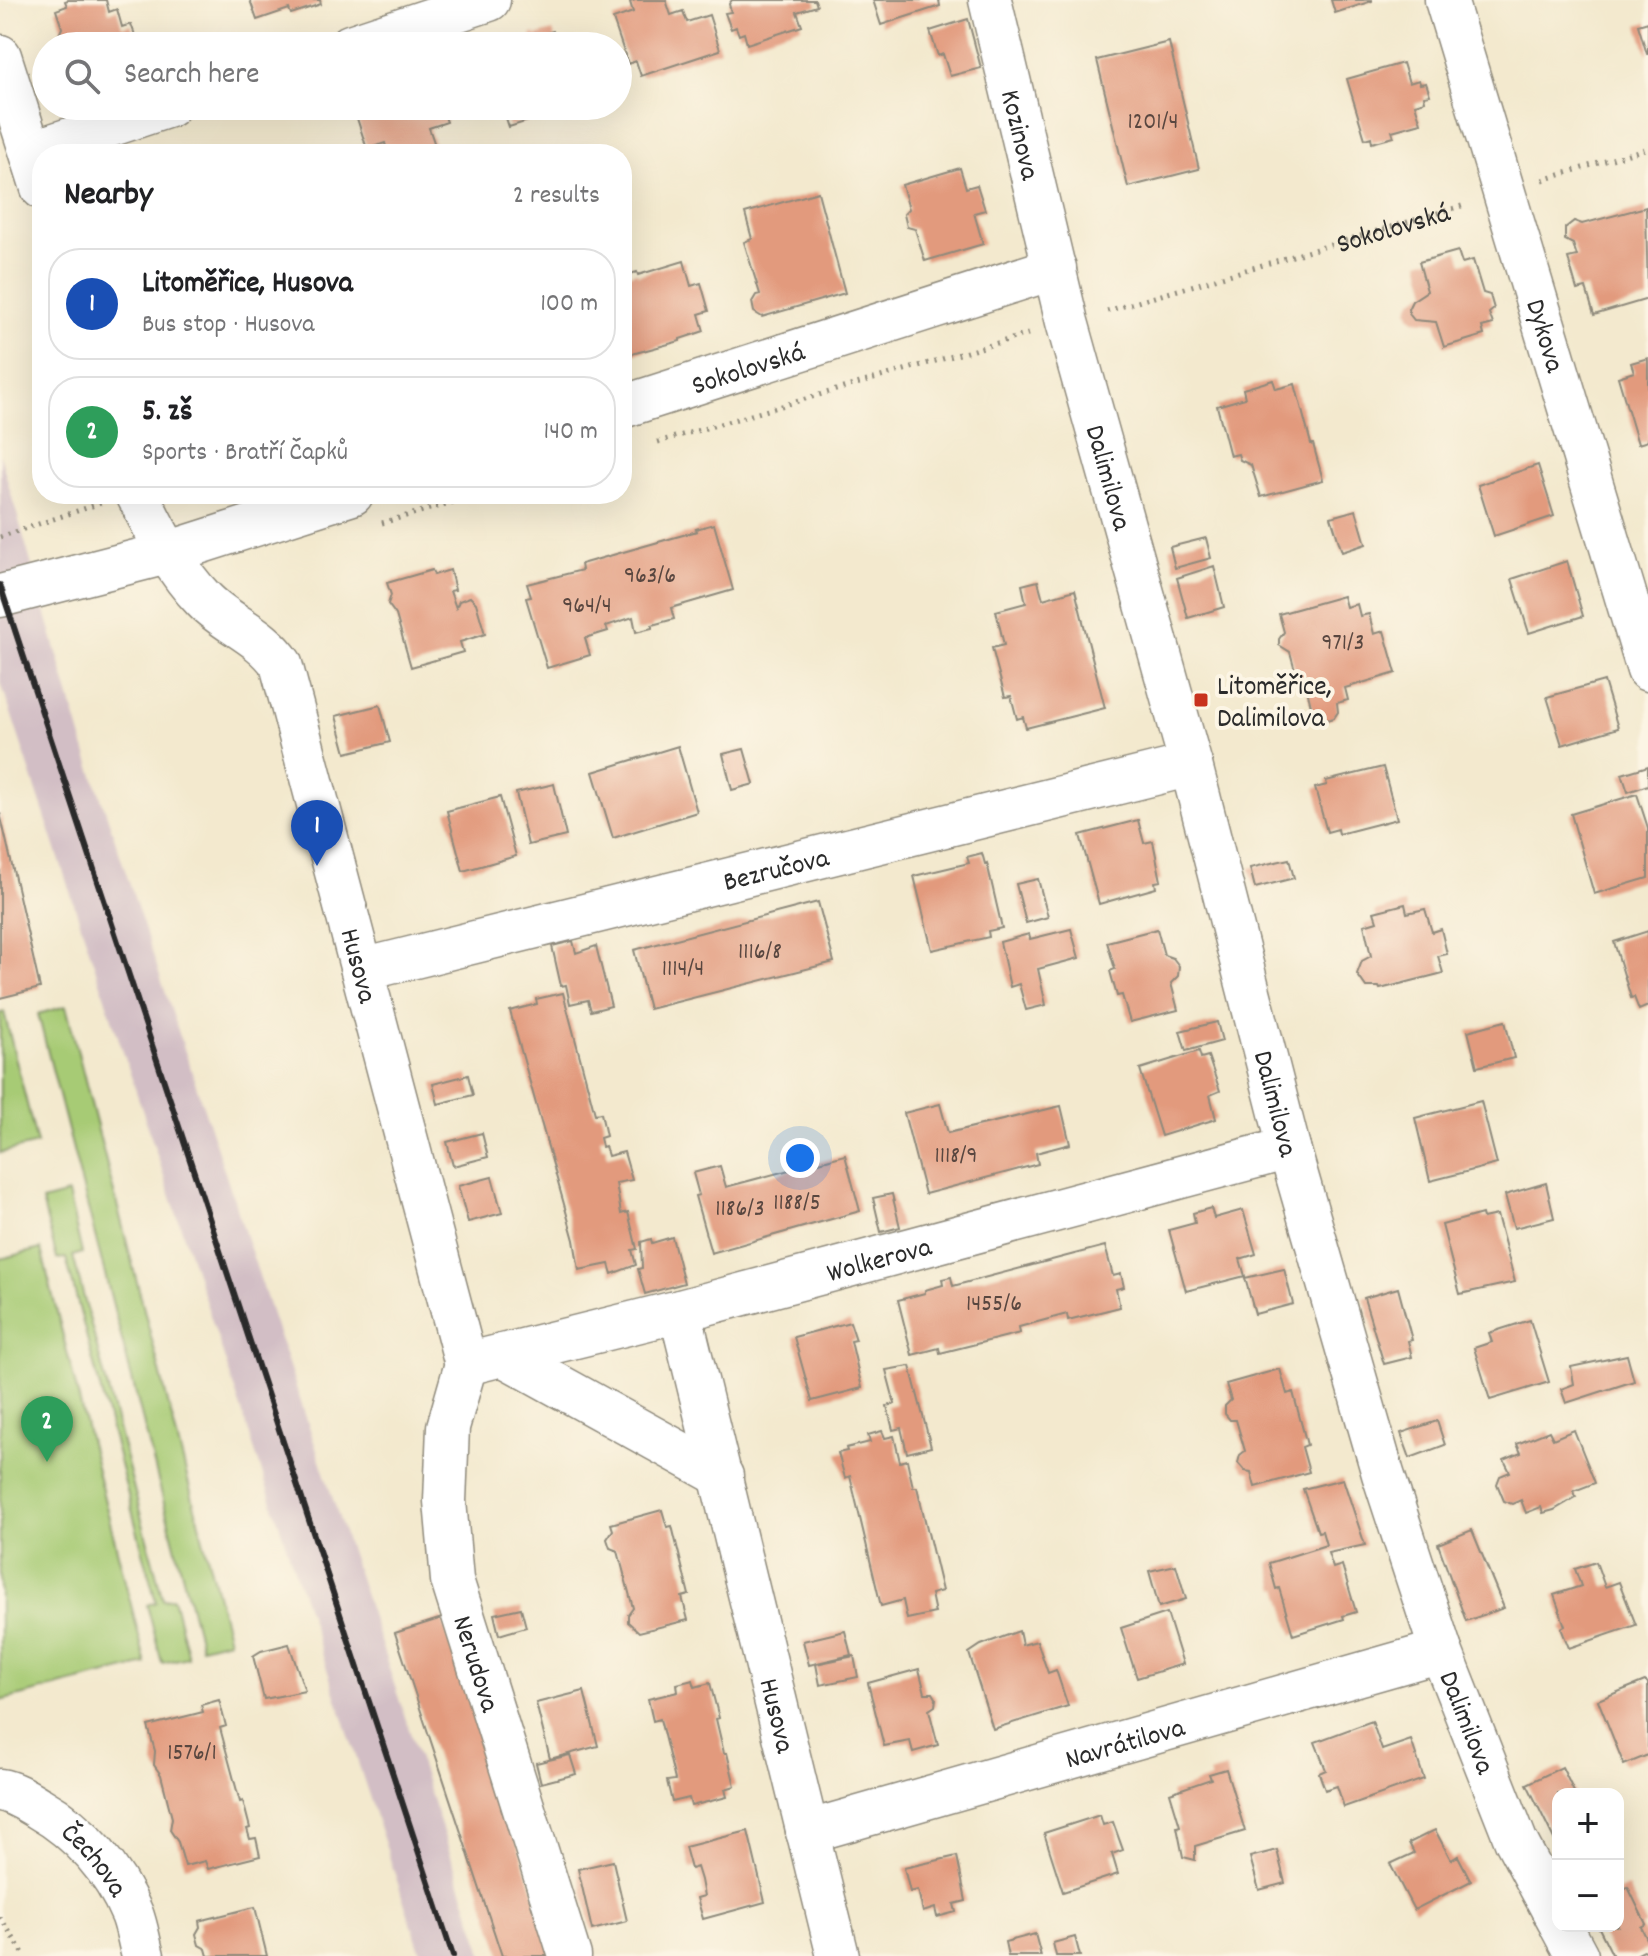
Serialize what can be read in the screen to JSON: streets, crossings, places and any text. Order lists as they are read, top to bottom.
{
  "streets": {
    "street": [
      "Kozinova",
      "Sokolovská",
      "Dykova",
      "Dalimilova",
      "Bezručova",
      "Husova",
      "Wolkerova",
      "Nerudova",
      "Navrátilova",
      "Čechova"
    ]
  },
  "crossings": [
    ["Kozinova", "Sokolovská"],
    ["Kozinova", "Dalimilova"],
    ["Sokolovská", "Dykova"],
    ["Sokolovská", "Dalimilova"],
    ["Dalimilova", "Bezručova"],
    ["Dalimilova", "Wolkerova"],
    ["Dalimilova", "Navrátilova"],
    ["Bezručova", "Husova"],
    ["Husova", "Wolkerova"],
    ["Husova", "Nerudova"],
    ["Husova", "Navrátilova"],
    ["Wolkerova", "Nerudova"]
  ],
  "places": {
    "transit": ["Litoměřice, Dalimilova"]
  },
  "house_numbers": [
    "1201/4",
    "963/6",
    "964/4",
    "971/3",
    "1116/8",
    "1114/4",
    "1118/9",
    "1188/5",
    "1186/3",
    "1455/6",
    "1576/1"
  ],
  "page": {
    "search": "Search here",
    "heading": ["Nearby", "2 results"],
    "list": [
      {
        "mark": "1",
        "name": "Litoměřice, Husova",
        "note": "Bus stop · Husova",
        "value": "100 m"
      },
      {
        "mark": "2",
        "name": "5. zš",
        "note": "Sports · Bratří Čapků",
        "value": "140 m"
      }
    ],
    "pins": ["1", "2"],
    "map_buttons": ["+", "−"]
  }
}
